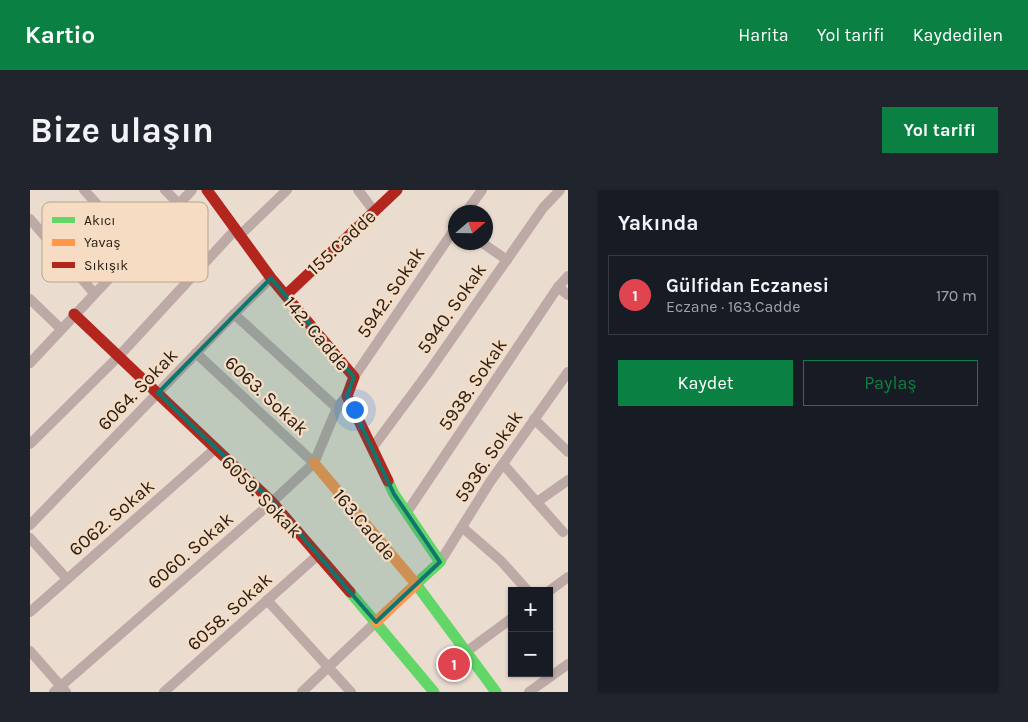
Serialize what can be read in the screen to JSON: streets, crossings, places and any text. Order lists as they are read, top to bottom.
{
  "streets": {
    "street": [
      "155.Cadde",
      "5942. Sokak",
      "5940. Sokak",
      "142. Cadde",
      "5938. Sokak",
      "6064. Sokak",
      "6063. Sokak",
      "5936. Sokak",
      "6059. Sokak",
      "6062. Sokak",
      "163.Cadde",
      "6060. Sokak",
      "6058. Sokak"
    ]
  },
  "crossings": [
    ["155.Cadde", "142. Cadde"],
    ["5942. Sokak", "142. Cadde"],
    ["5940. Sokak", "142. Cadde"],
    ["142. Cadde", "5938. Sokak"],
    ["142. Cadde", "6064. Sokak"],
    ["142. Cadde", "5936. Sokak"],
    ["142. Cadde", "6060. Sokak"],
    ["6064. Sokak", "6063. Sokak"],
    ["6064. Sokak", "6059. Sokak"],
    ["6063. Sokak", "163.Cadde"],
    ["6063. Sokak", "6060. Sokak"],
    ["6059. Sokak", "6062. Sokak"],
    ["6059. Sokak", "6060. Sokak"],
    ["6059. Sokak", "6058. Sokak"],
    ["163.Cadde", "6060. Sokak"]
  ],
  "legend": ["Akıcı", "Yavaş", "Sıkışık"],
  "north": "right",
  "page": {
    "header": "Kartio",
    "nav": ["Harita", "Yol tarifi", "Kaydedilen"],
    "buttons": [
      "Yol tarifi",
      ["Kaydet", "Paylaş"]
    ],
    "title": "Bize ulaşın",
    "heading": "Yakında",
    "list": [
      {
        "mark": "1",
        "name": "Gülfidan Eczanesi",
        "note": "Eczane · 163.Cadde",
        "value": "170 m"
      }
    ],
    "map_buttons": ["+", "−"],
    "pins": "1"
  }
}
